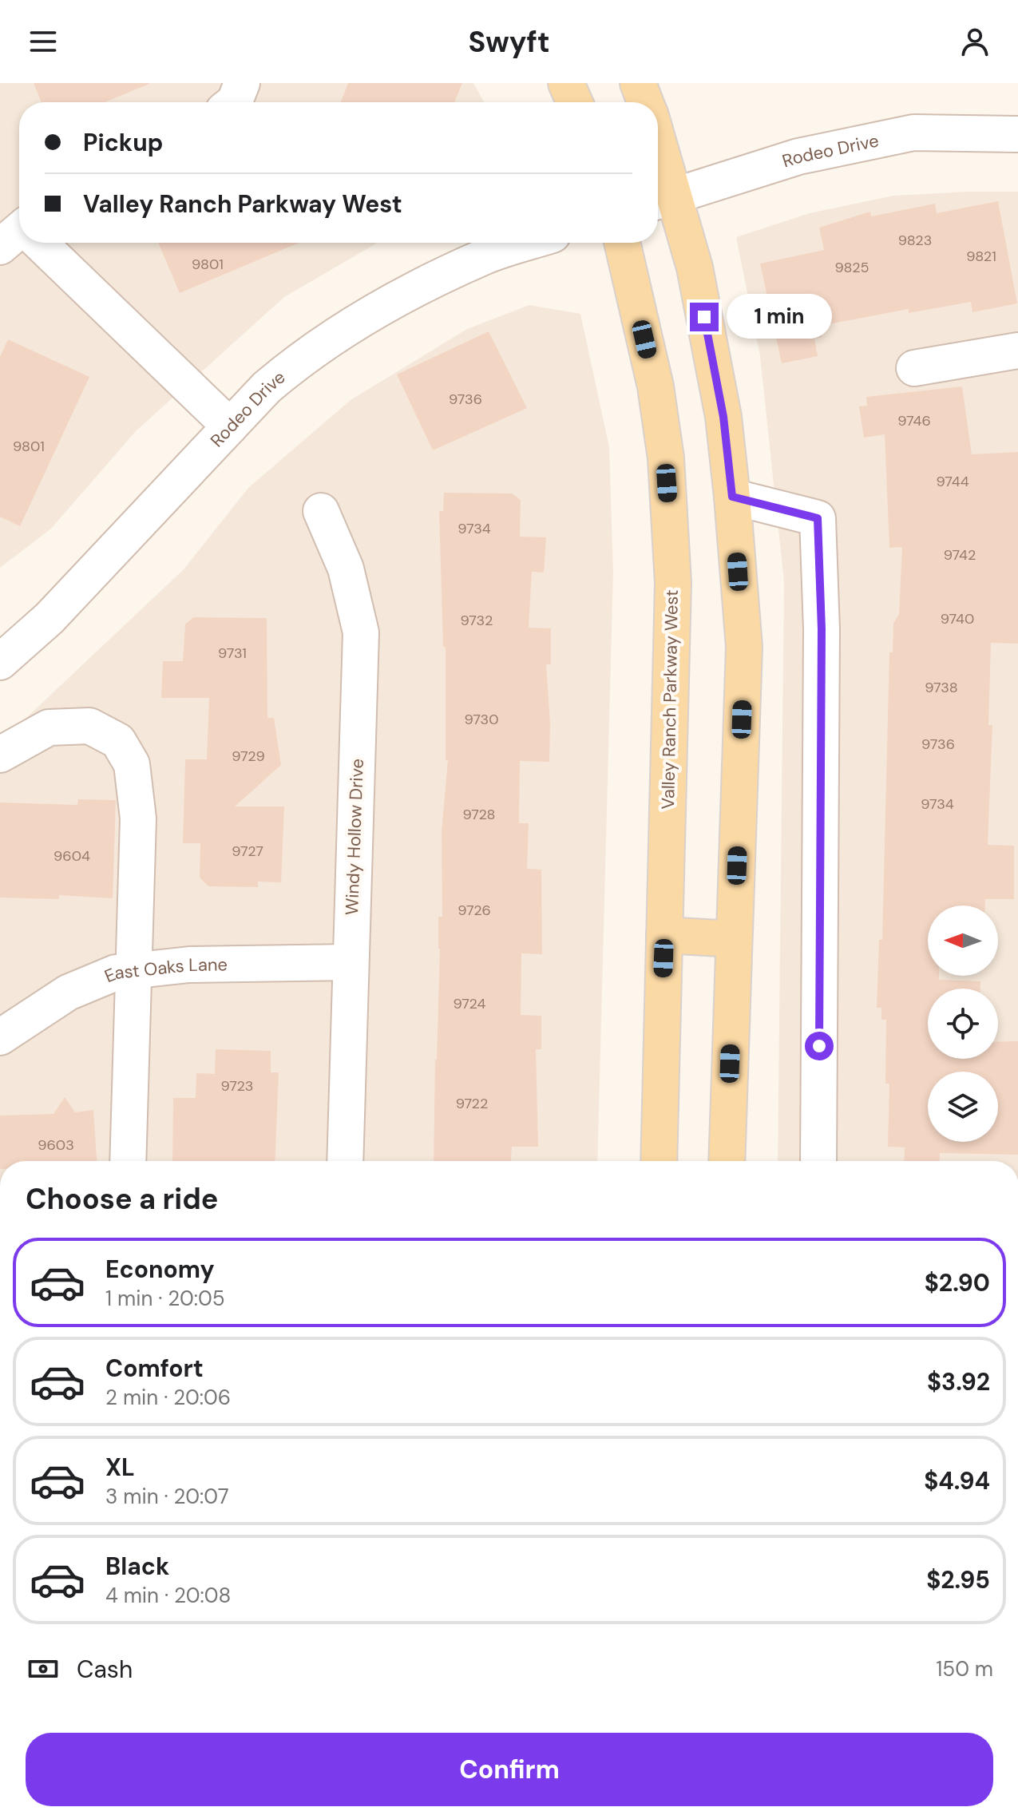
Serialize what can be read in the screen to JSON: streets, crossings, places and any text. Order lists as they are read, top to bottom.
{
  "streets": {
    "main road": ["Valley Ranch Parkway West"],
    "street": ["Rodeo Drive", "Windy Hollow Drive", "East Oaks Lane"]
  },
  "crossings": [
    ["Windy Hollow Drive", "East Oaks Lane"]
  ],
  "house_numbers": [
    "9823",
    "9821",
    "9801",
    "9825",
    "9736",
    "9746",
    "9801",
    "9744",
    "9734",
    "9742",
    "9740",
    "9732",
    "9731",
    "9738",
    "9730",
    "9736",
    "9729",
    "9734",
    "9728",
    "9727",
    "9604",
    "9726",
    "9724",
    "9723",
    "9722",
    "9603"
  ],
  "north": "left",
  "page": {
    "header": "Swyft",
    "banner": ["Pickup", "Valley Ranch Parkway West"],
    "bubble": "1 min",
    "heading": "Choose a ride",
    "list": [
      {
        "name": "Economy",
        "note": "1 min · 20:05",
        "value": "$2.90"
      },
      {
        "name": "Comfort",
        "note": "2 min · 20:06",
        "value": "$3.92"
      },
      {
        "name": "XL",
        "note": "3 min · 20:07",
        "value": "$4.94"
      },
      {
        "name": "Black",
        "note": "4 min · 20:08",
        "value": "$2.95"
      }
    ],
    "pay": ["Cash", "150 m"],
    "buttons": "Confirm"
  }
}
